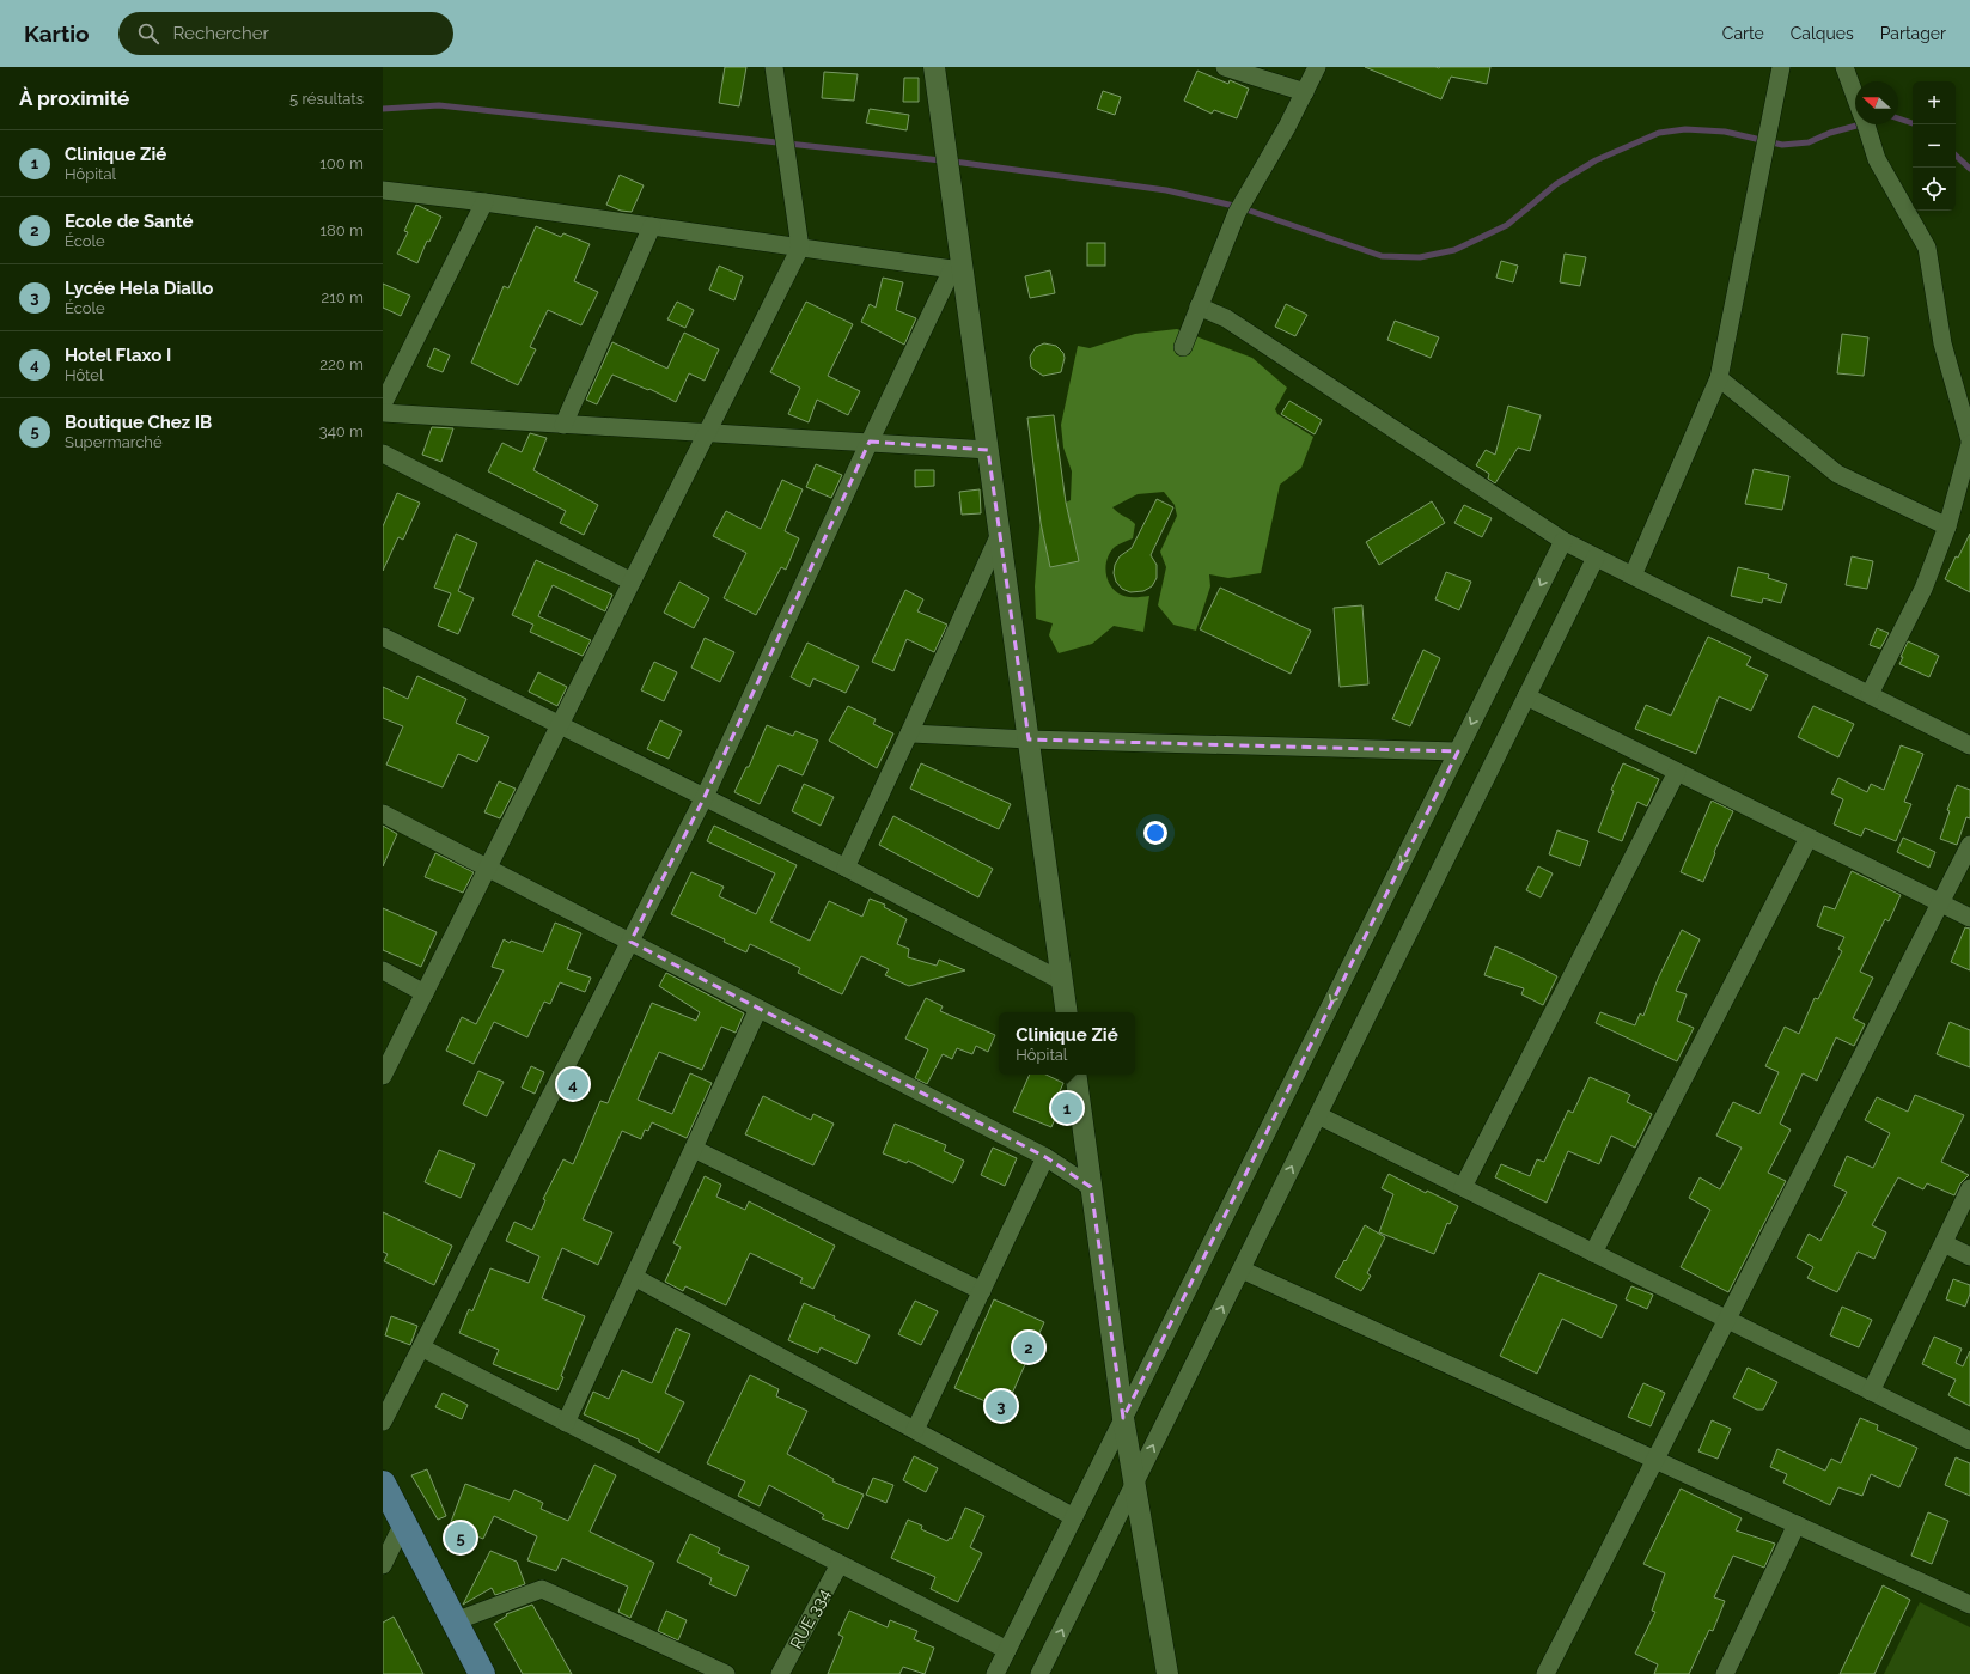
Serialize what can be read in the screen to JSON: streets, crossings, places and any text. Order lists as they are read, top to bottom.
{
  "streets": {
    "street": ["RUE 334"]
  },
  "north": "left",
  "page": {
    "header": "Kartio",
    "search": "Rechercher",
    "nav": ["Carte", "Calques", "Partager"],
    "heading": ["À proximité", "5 résultats"],
    "map_buttons": ["+", "−"],
    "list": [
      {
        "mark": "1",
        "name": "Clinique Zié",
        "note": "Hôpital",
        "value": "100 m"
      },
      {
        "mark": "2",
        "name": "Ecole de Santé",
        "note": "École",
        "value": "180 m"
      },
      {
        "mark": "3",
        "name": "Lycée Hela Diallo",
        "note": "École",
        "value": "210 m"
      },
      {
        "mark": "4",
        "name": "Hotel Flaxo I",
        "note": "Hôtel",
        "value": "220 m"
      },
      {
        "mark": "5",
        "name": "Boutique Chez IB",
        "note": "Supermarché",
        "value": "340 m"
      }
    ],
    "popup": ["Clinique Zié", "Hôpital"],
    "pins": [
      "4",
      "1",
      "2",
      "3",
      "5"
    ]
  }
}
